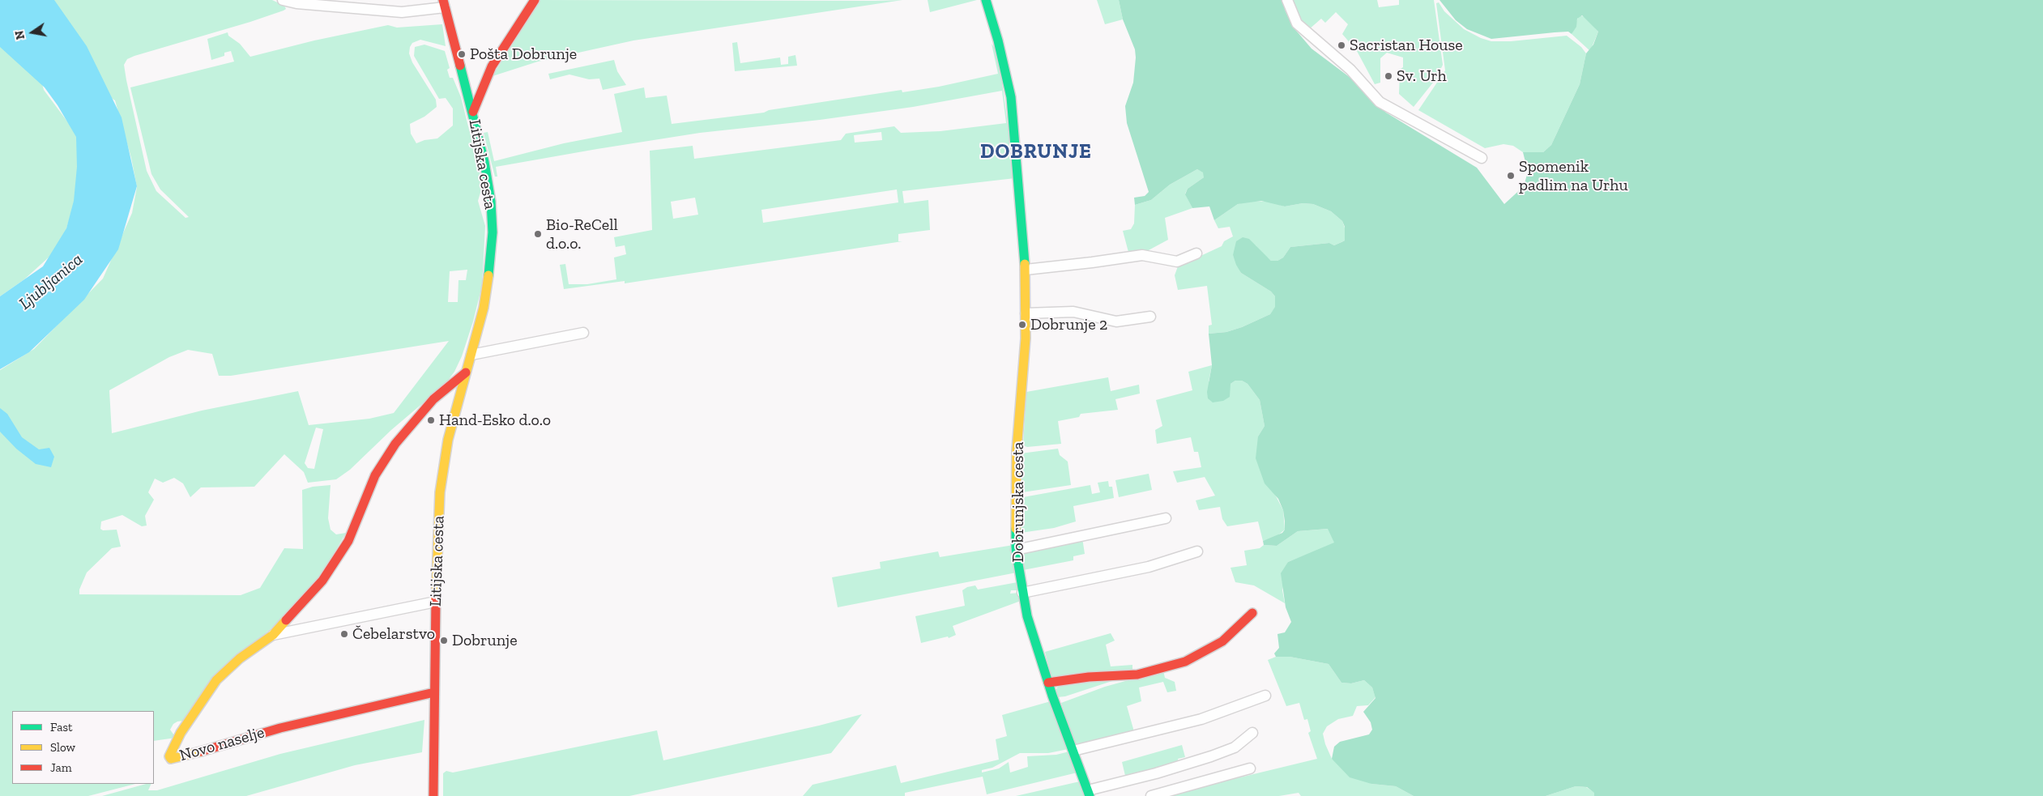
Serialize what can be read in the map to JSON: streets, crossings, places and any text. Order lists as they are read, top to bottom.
{
  "streets": {
    "street": ["Litijska cesta", "Dobrunjska cesta", "Novo naselje"]
  },
  "crossings": [
    ["Litijska cesta", "Novo naselje"]
  ],
  "districts": ["DOBRUNJE"],
  "water": ["Ljubljanica"],
  "places": [
    "Sacristan House",
    "Pošta Dobrunje",
    "Sv. Urh",
    "Spomenik padlim na Urhu",
    "Bio-ReCell d.o.o.",
    "Dobrunje 2",
    "Hand-Esko d.o.o",
    "Čebelarstvo",
    "Dobrunje"
  ],
  "legend": ["Fast", "Slow", "Jam"],
  "north": "left"
}
